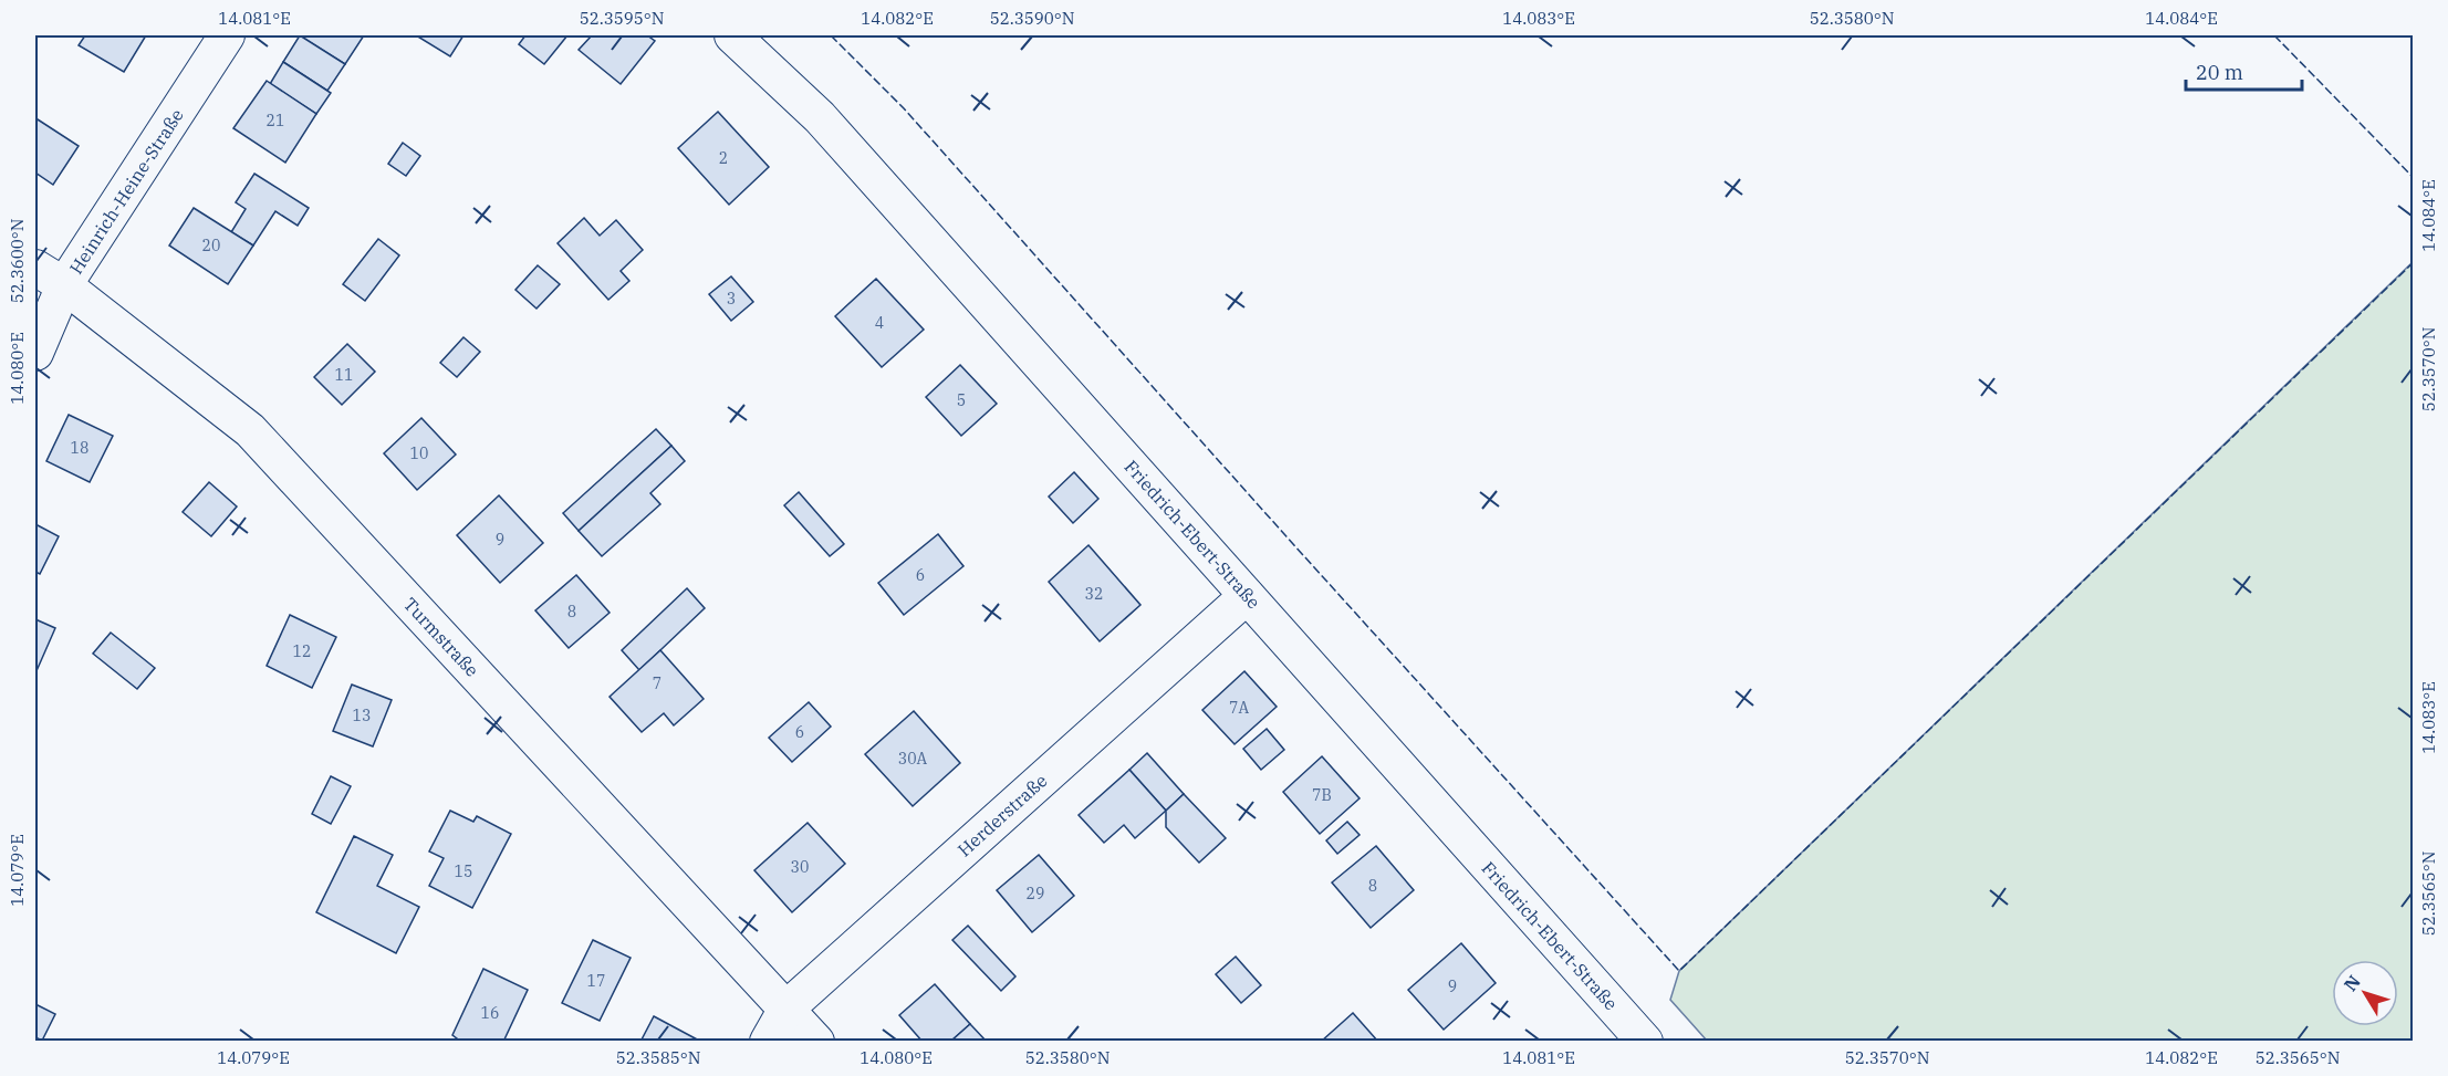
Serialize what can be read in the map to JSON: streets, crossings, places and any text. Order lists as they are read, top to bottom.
{
  "streets": {
    "street": [
      "Heinrich-Heine-Straße",
      "Friedrich-Ebert-Straße",
      "Turmstraße",
      "Herderstraße"
    ]
  },
  "crossings": [
    ["Heinrich-Heine-Straße", "Turmstraße"],
    ["Friedrich-Ebert-Straße", "Herderstraße"],
    ["Turmstraße", "Herderstraße"]
  ],
  "house_numbers": [
    "21",
    "2",
    "20",
    "3",
    "4",
    "11",
    "5",
    "18",
    "10",
    "9",
    "6",
    "32",
    "8",
    "12",
    "7",
    "7A",
    "13",
    "6",
    "30A",
    "7B",
    "30",
    "15",
    "8",
    "29",
    "17",
    "9",
    "16"
  ],
  "scale_bar": "20 m",
  "north": "top left",
  "coordinates": [
    "14.081°E",
    "52.3595°N",
    "14.082°E",
    "52.3590°N",
    "14.083°E",
    "52.3580°N",
    "14.084°E",
    "52.3600°N",
    "14.080°E",
    "52.3570°N",
    "14.079°E",
    "52.3565°N",
    "52.3585°N"
  ]
}
